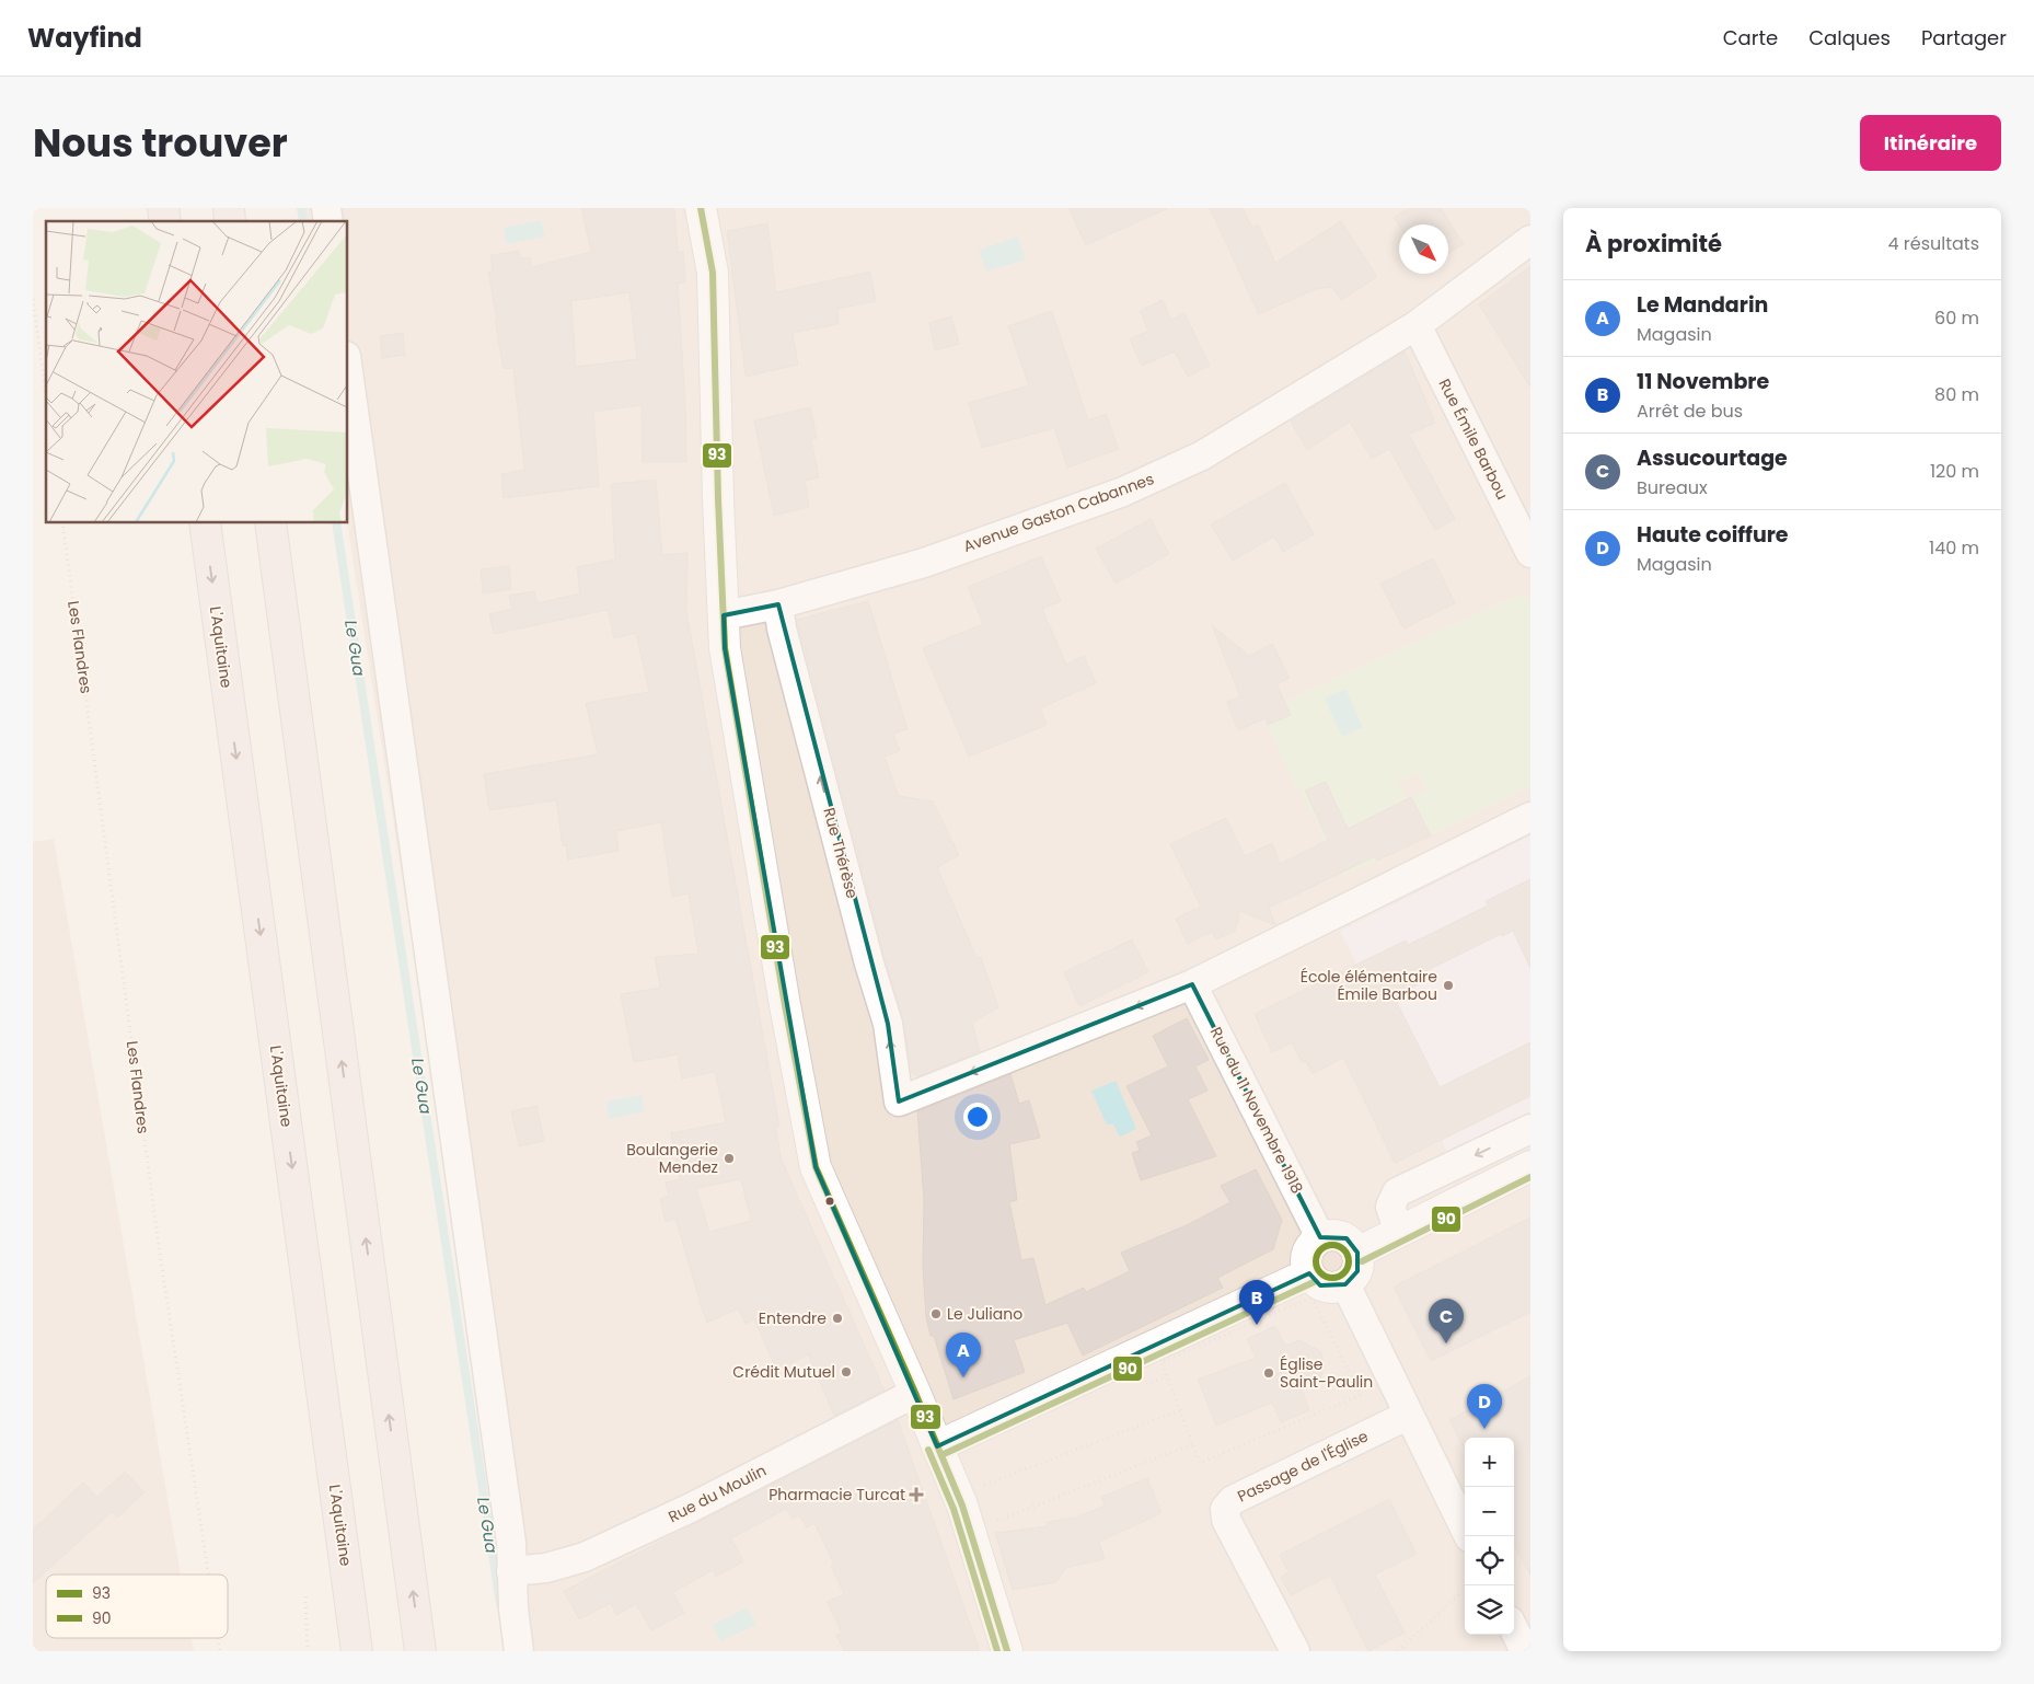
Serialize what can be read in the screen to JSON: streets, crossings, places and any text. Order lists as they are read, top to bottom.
{
  "streets": {
    "highway": ["L'Aquitaine"],
    "street": [
      "Rue Émile Barbou",
      "Avenue Gaston Cabannes",
      "Rue Thérèse",
      "Rue du 11 Novembre 1918",
      "Passage de l'Église",
      "Rue du Moulin"
    ],
    "path": ["Les Flandres"]
  },
  "crossings": [
    ["Rue Émile Barbou", "Avenue Gaston Cabannes"],
    ["Avenue Gaston Cabannes", "Rue Thérèse"],
    ["Rue Thérèse", "Rue du 11 Novembre 1918"]
  ],
  "water": ["Le Gua"],
  "places": {
    "other": [
      "École élémentaire Émile Barbou",
      "Boulangerie Mendez",
      "Le Juliano",
      "Entendre",
      "Crédit Mutuel",
      "Église Saint-Paulin"
    ],
    "health": ["Pharmacie Turcat"]
  },
  "lines": ["transit line 93", "transit line 90"],
  "legend": ["93", "90"],
  "north": "bottom right",
  "page": {
    "header": "Wayfind",
    "nav": ["Carte", "Calques", "Partager"],
    "title": "Nous trouver",
    "buttons": "Itinéraire",
    "heading": ["À proximité", "4 résultats"],
    "list": [
      {
        "mark": "A",
        "name": "Le Mandarin",
        "note": "Magasin",
        "value": "60 m"
      },
      {
        "mark": "B",
        "name": "11 Novembre",
        "note": "Arrêt de bus",
        "value": "80 m"
      },
      {
        "mark": "C",
        "name": "Assucourtage",
        "note": "Bureaux",
        "value": "120 m"
      },
      {
        "mark": "D",
        "name": "Haute coiffure",
        "note": "Magasin",
        "value": "140 m"
      }
    ],
    "pins": [
      "B",
      "C",
      "A",
      "D"
    ],
    "map_buttons": ["+", "−"]
  }
}
